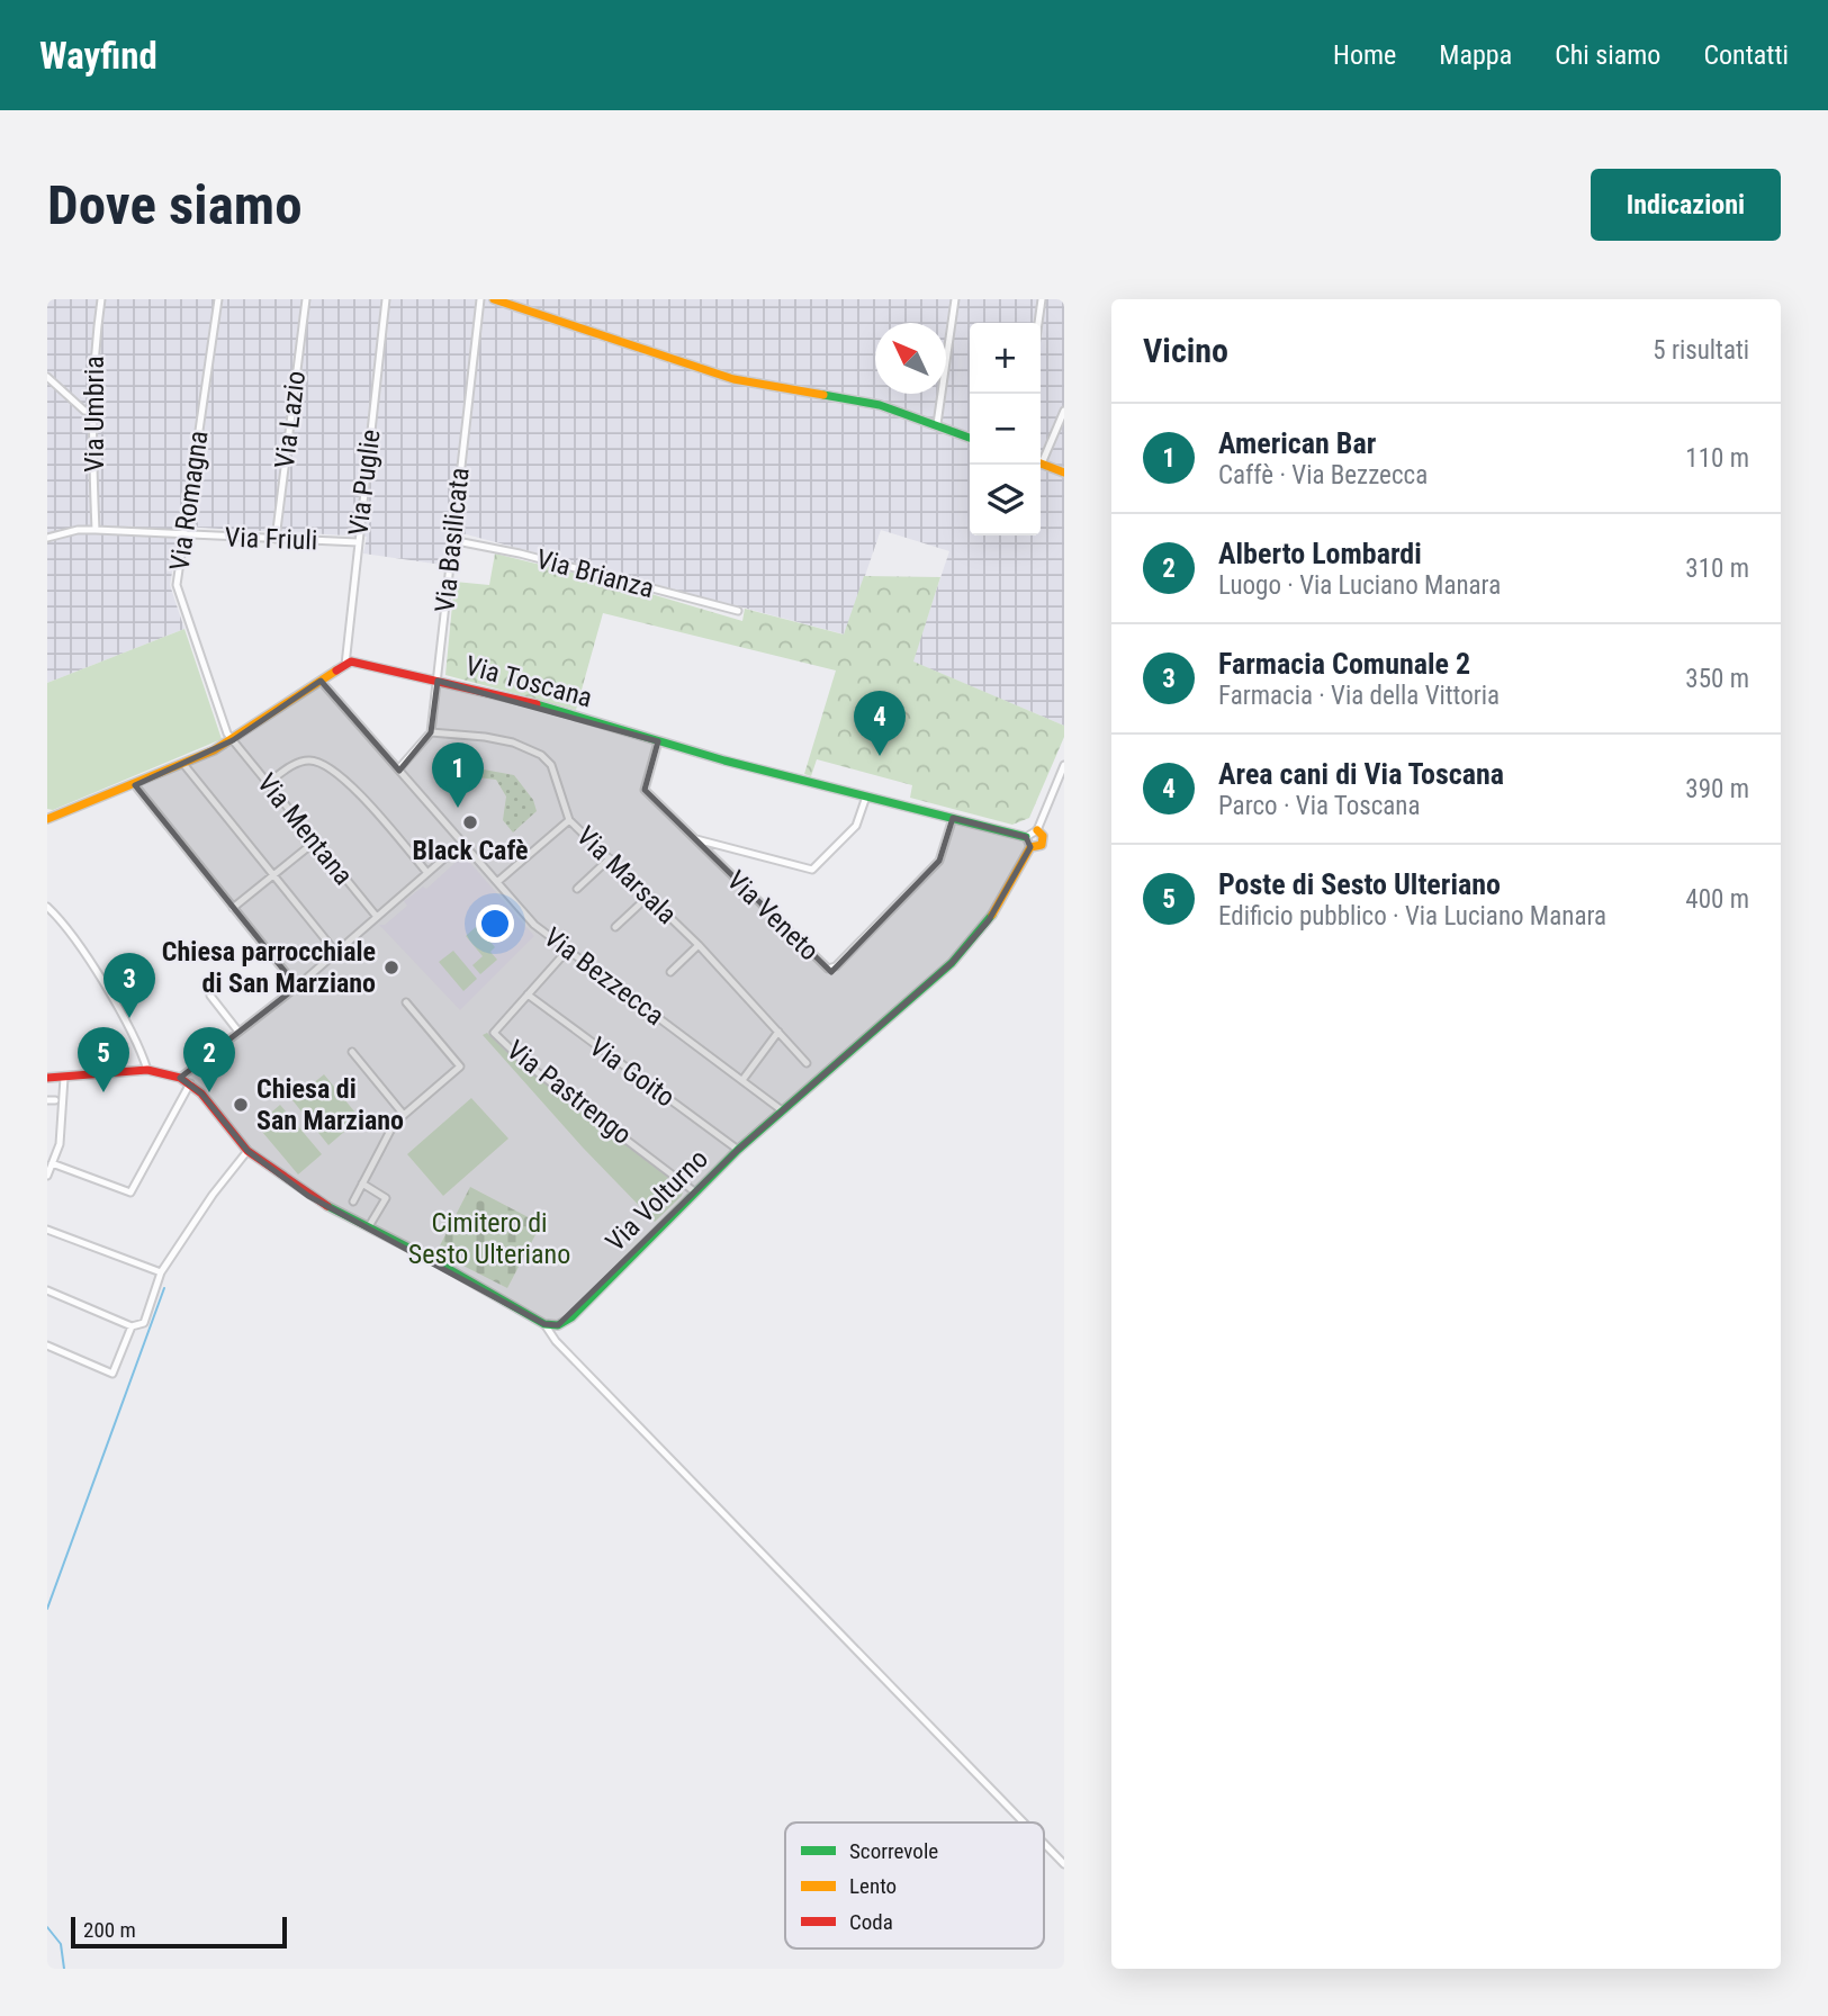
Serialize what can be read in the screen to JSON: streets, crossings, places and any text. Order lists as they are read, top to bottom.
{
  "streets": {
    "street": [
      "Via Umbria",
      "Via Lazio",
      "Via Puglie",
      "Via Romagna",
      "Via Friuli",
      "Via Basilicata",
      "Via Brianza",
      "Via Toscana",
      "Via Mentana",
      "Via Marsala",
      "Via Veneto",
      "Via Bezzecca",
      "Via Goito",
      "Via Pastrengo",
      "Via Volturno"
    ]
  },
  "crossings": [
    ["Via Umbria", "Via Friuli"],
    ["Via Lazio", "Via Friuli"],
    ["Via Puglie", "Via Friuli"],
    ["Via Puglie", "Via Toscana"],
    ["Via Romagna", "Via Friuli"],
    ["Via Romagna", "Via Mentana"],
    ["Via Basilicata", "Via Brianza"],
    ["Via Basilicata", "Via Toscana"],
    ["Via Basilicata", "Via Marsala"],
    ["Via Toscana", "Via Veneto"],
    ["Via Toscana", "Via Volturno"],
    ["Via Bezzecca", "Via Pastrengo"],
    ["Via Bezzecca", "Via Volturno"],
    ["Via Goito", "Via Pastrengo"],
    ["Via Goito", "Via Volturno"],
    ["Via Pastrengo", "Via Volturno"]
  ],
  "parks": ["Cimitero di Sesto Ulteriano"],
  "places": ["Black Cafè", "Chiesa parrocchiale di San Marziano", "Chiesa di San Marziano"],
  "legend": ["Scorrevole", "Lento", "Coda"],
  "scale_bar": "200 m",
  "north": "top left",
  "page": {
    "header": "Wayfind",
    "nav": [
      "Home",
      "Mappa",
      "Chi siamo",
      "Contatti"
    ],
    "buttons": "Indicazioni",
    "title": "Dove siamo",
    "heading": ["Vicino", "5 risultati"],
    "map_buttons": ["+", "−"],
    "list": [
      {
        "mark": "1",
        "name": "American Bar",
        "note": "Caffè · Via Bezzecca",
        "value": "110 m"
      },
      {
        "mark": "2",
        "name": "Alberto Lombardi",
        "note": "Luogo · Via Luciano Manara",
        "value": "310 m"
      },
      {
        "mark": "3",
        "name": "Farmacia Comunale 2",
        "note": "Farmacia · Via della Vittoria",
        "value": "350 m"
      },
      {
        "mark": "4",
        "name": "Area cani di Via Toscana",
        "note": "Parco · Via Toscana",
        "value": "390 m"
      },
      {
        "mark": "5",
        "name": "Poste di Sesto Ulteriano",
        "note": "Edificio pubblico · Via Luciano Manara",
        "value": "400 m"
      }
    ],
    "pins": [
      "4",
      "1",
      "3",
      "2",
      "5"
    ],
    "scale": "200 m"
  }
}
